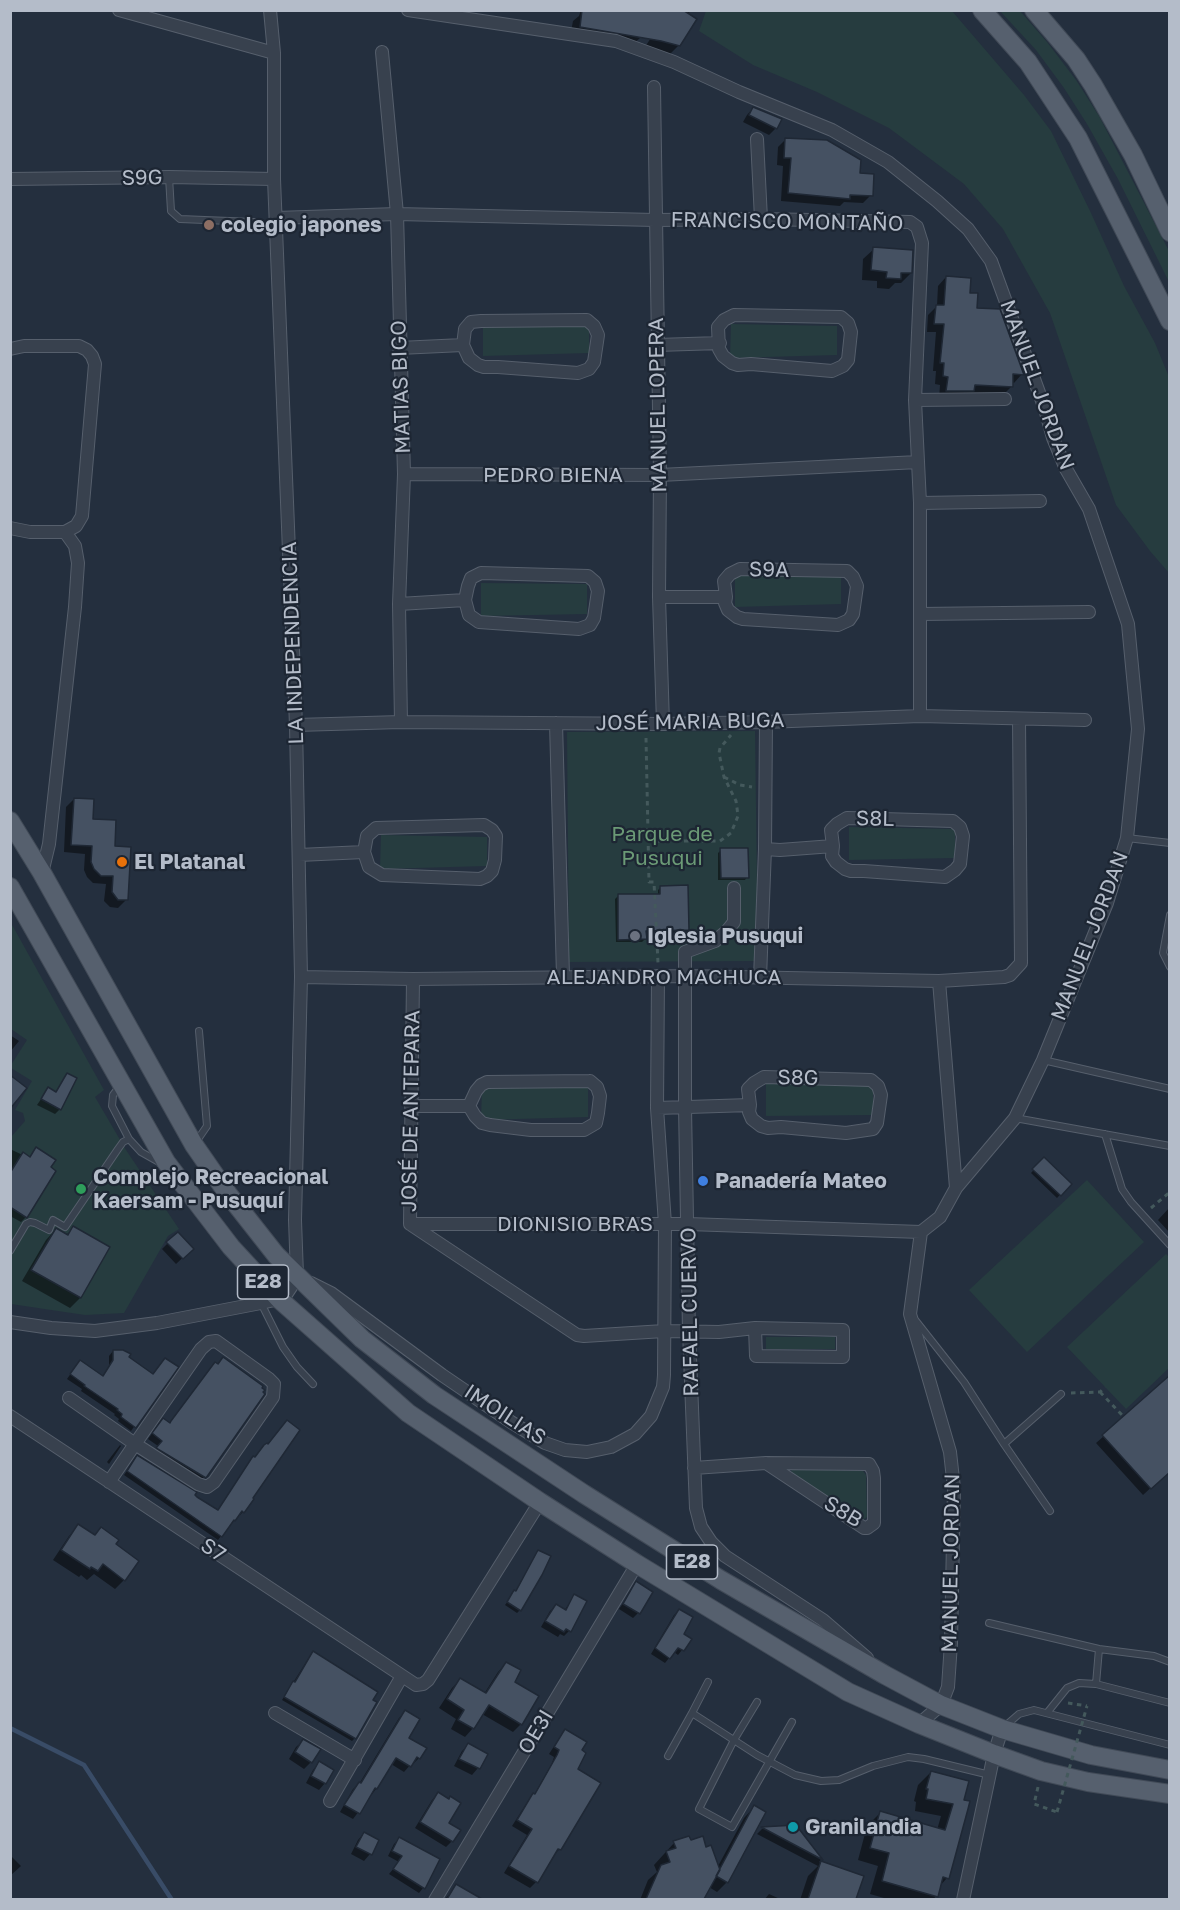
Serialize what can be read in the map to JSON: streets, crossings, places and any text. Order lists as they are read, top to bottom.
{
  "streets": {
    "main road": ["E28"],
    "street": [
      "S9G",
      "FRANCISCO MONTAÑO",
      "MANUEL JORDAN",
      "MATIAS BIGO",
      "MANUEL LOPERA",
      "PEDRO BIENA",
      "S9A",
      "LA INDEPENDENCIA",
      "JOSÉ MARIA BUGA",
      "S8L",
      "ALEJANDRO MACHUCA",
      "S8G",
      "JOSÉ DE ANTEPARA",
      "DIONISIO BRAS",
      "RAFAEL CUERVO",
      "IMOILIAS",
      "S8B",
      "S7",
      "OE3I"
    ]
  },
  "crossings": [
    ["S9G", "LA INDEPENDENCIA"],
    ["FRANCISCO MONTAÑO", "MATIAS BIGO"],
    ["FRANCISCO MONTAÑO", "MANUEL LOPERA"],
    ["FRANCISCO MONTAÑO", "PEDRO BIENA"],
    ["FRANCISCO MONTAÑO", "LA INDEPENDENCIA"],
    ["FRANCISCO MONTAÑO", "JOSÉ MARIA BUGA"],
    ["MANUEL JORDAN", "DIONISIO BRAS"],
    ["MANUEL JORDAN", "E28"],
    ["MATIAS BIGO", "PEDRO BIENA"],
    ["MATIAS BIGO", "JOSÉ MARIA BUGA"],
    ["MANUEL LOPERA", "PEDRO BIENA"],
    ["MANUEL LOPERA", "S9A"],
    ["MANUEL LOPERA", "JOSÉ MARIA BUGA"],
    ["LA INDEPENDENCIA", "JOSÉ MARIA BUGA"],
    ["LA INDEPENDENCIA", "ALEJANDRO MACHUCA"],
    ["LA INDEPENDENCIA", "E28"],
    ["LA INDEPENDENCIA", "IMOILIAS"],
    ["JOSÉ MARIA BUGA", "ALEJANDRO MACHUCA"],
    ["ALEJANDRO MACHUCA", "JOSÉ DE ANTEPARA"],
    ["ALEJANDRO MACHUCA", "RAFAEL CUERVO"],
    ["ALEJANDRO MACHUCA", "IMOILIAS"],
    ["S8G", "RAFAEL CUERVO"],
    ["S8G", "IMOILIAS"],
    ["JOSÉ DE ANTEPARA", "DIONISIO BRAS"],
    ["JOSÉ DE ANTEPARA", "RAFAEL CUERVO"],
    ["JOSÉ DE ANTEPARA", "IMOILIAS"],
    ["DIONISIO BRAS", "RAFAEL CUERVO"],
    ["DIONISIO BRAS", "IMOILIAS"],
    ["E28", "RAFAEL CUERVO"],
    ["E28", "IMOILIAS"],
    ["E28", "S7"],
    ["E28", "OE3I"],
    ["RAFAEL CUERVO", "S8B"]
  ],
  "parks": ["Parque de Pusuqui"],
  "places": [
    "colegio japones",
    "El Platanal",
    "Iglesia Pusuqui",
    "Panadería Mateo",
    "Complejo Recreacional Kaersam - Pusuquí",
    "Granilandia"
  ]
}
